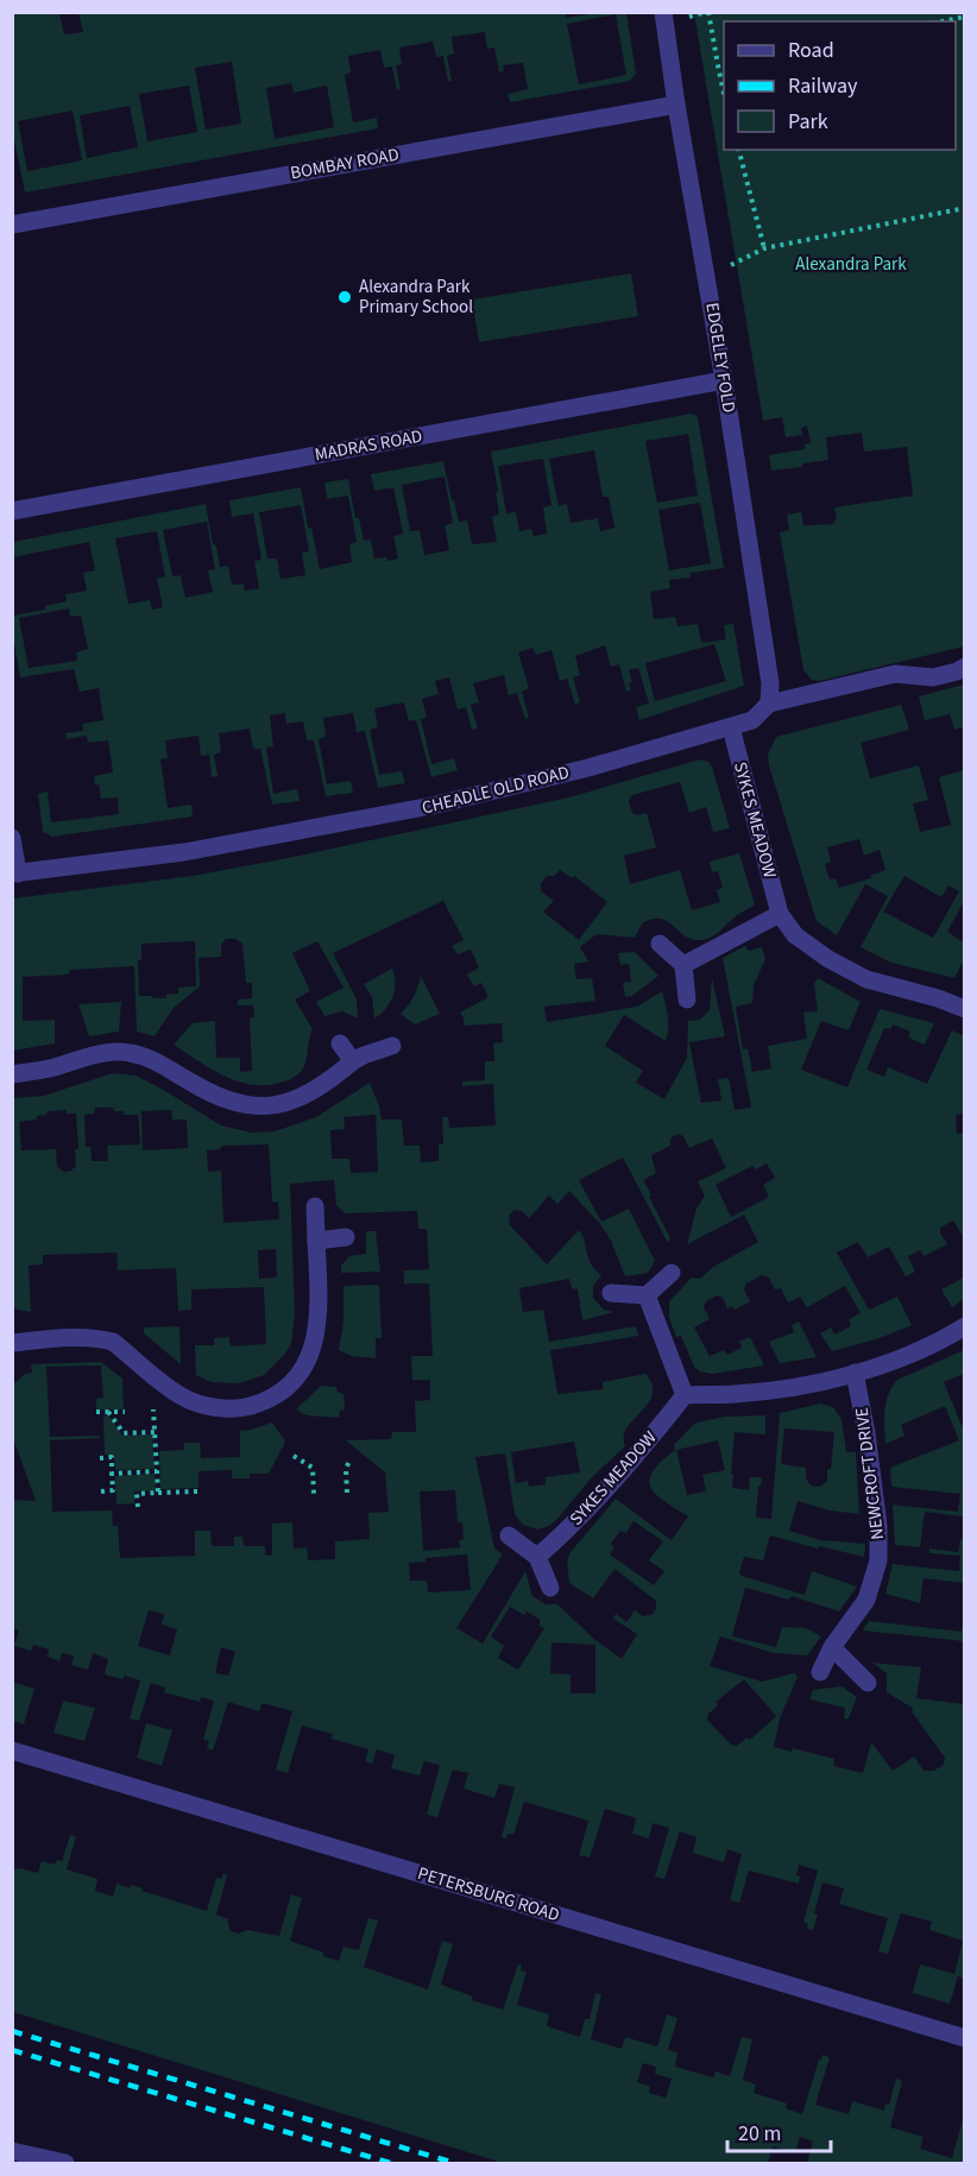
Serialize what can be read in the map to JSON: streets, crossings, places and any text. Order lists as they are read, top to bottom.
{
  "streets": {
    "street": [
      "BOMBAY ROAD",
      "EDGELEY FOLD",
      "MADRAS ROAD",
      "CHEADLE OLD ROAD",
      "SYKES MEADOW",
      "NEWCROFT DRIVE",
      "PETERSBURG ROAD"
    ]
  },
  "crossings": [
    ["BOMBAY ROAD", "EDGELEY FOLD"],
    ["EDGELEY FOLD", "MADRAS ROAD"],
    ["EDGELEY FOLD", "CHEADLE OLD ROAD"],
    ["CHEADLE OLD ROAD", "SYKES MEADOW"]
  ],
  "parks": ["Alexandra Park"],
  "places": ["Alexandra Park Primary School"],
  "legend": ["Road", "Railway", "Park"],
  "scale_bar": "20 m"
}
